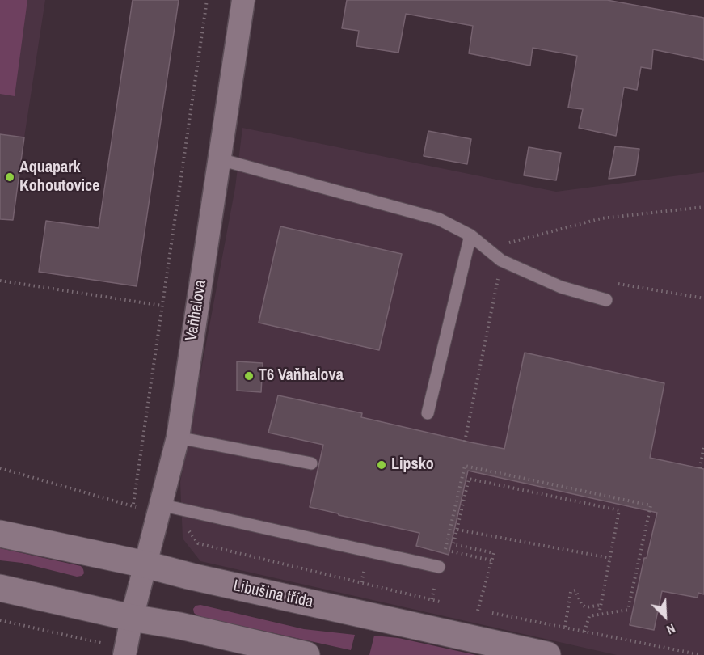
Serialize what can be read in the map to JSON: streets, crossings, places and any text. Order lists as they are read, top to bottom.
{
  "streets": {
    "street": ["Vaňhalova", "Libušina třída"]
  },
  "crossings": [
    ["Vaňhalova", "Libušina třída"]
  ],
  "places": ["Aquapark Kohoutovice", "T6 Vaňhalova", "Lipsko"],
  "north": "bottom right"
}
